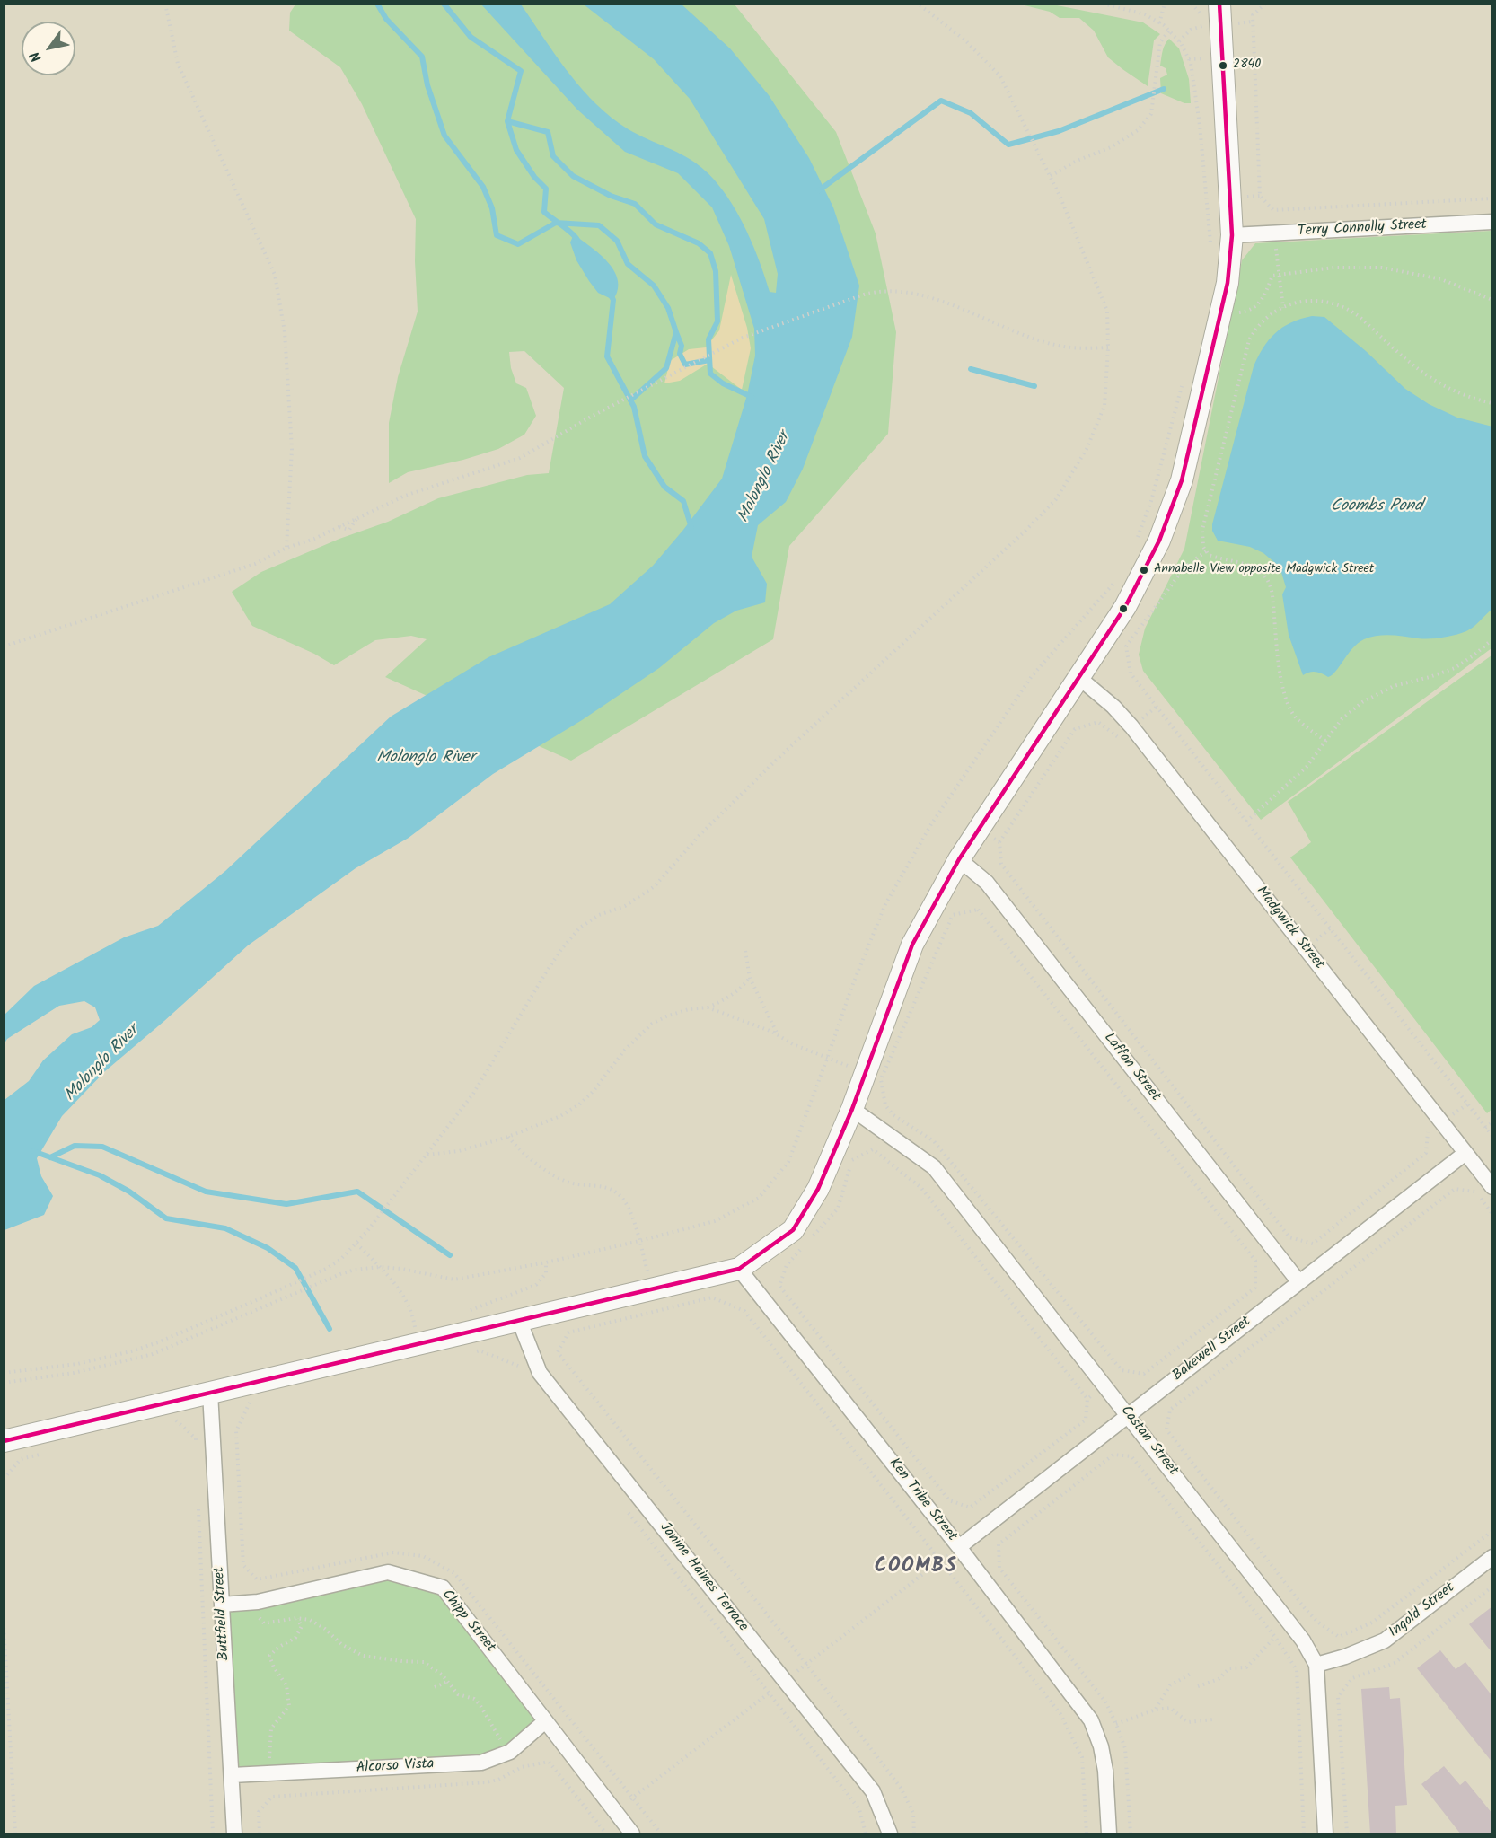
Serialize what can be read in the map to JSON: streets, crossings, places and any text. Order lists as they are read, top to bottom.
{
  "streets": {
    "street": [
      "Terry Connolly Street",
      "Madgwick Street",
      "Laffan Street",
      "Bakewell Street",
      "Castan Street",
      "Ken Tribe Street",
      "Janine Haines Terrace",
      "Ingold Street",
      "Buttfield Street",
      "Chipp Street",
      "Alcorso Vista"
    ]
  },
  "crossings": [
    ["Madgwick Street", "Bakewell Street"],
    ["Laffan Street", "Bakewell Street"],
    ["Bakewell Street", "Castan Street"],
    ["Bakewell Street", "Ken Tribe Street"],
    ["Castan Street", "Ingold Street"],
    ["Buttfield Street", "Chipp Street"],
    ["Buttfield Street", "Alcorso Vista"],
    ["Chipp Street", "Alcorso Vista"]
  ],
  "districts": ["COOMBS"],
  "water": ["Molonglo River", "Coombs Pond"],
  "places": ["2840", "Annabelle View opposite Madgwick Street"],
  "north": "bottom left"
}
